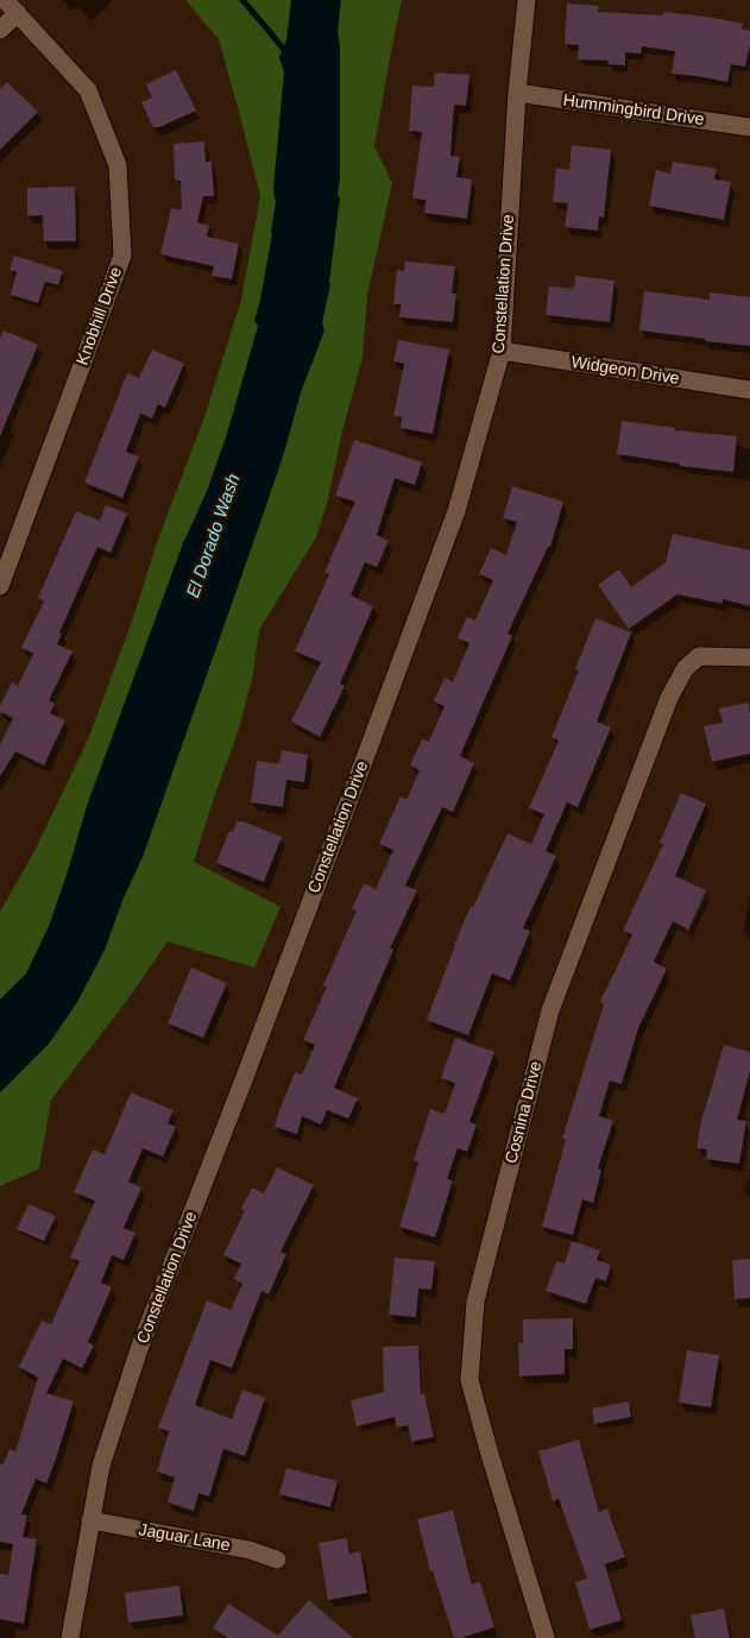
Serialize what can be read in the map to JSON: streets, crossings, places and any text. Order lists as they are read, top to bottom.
{
  "streets": {
    "street": [
      "Hummingbird Drive",
      "Constellation Drive",
      "Knobhill Drive",
      "Widgeon Drive",
      "Cosnina Drive",
      "Jaguar Lane"
    ]
  },
  "crossings": [
    ["Hummingbird Drive", "Constellation Drive"],
    ["Constellation Drive", "Widgeon Drive"],
    ["Constellation Drive", "Jaguar Lane"]
  ],
  "water": ["El Dorado Wash"]
}
